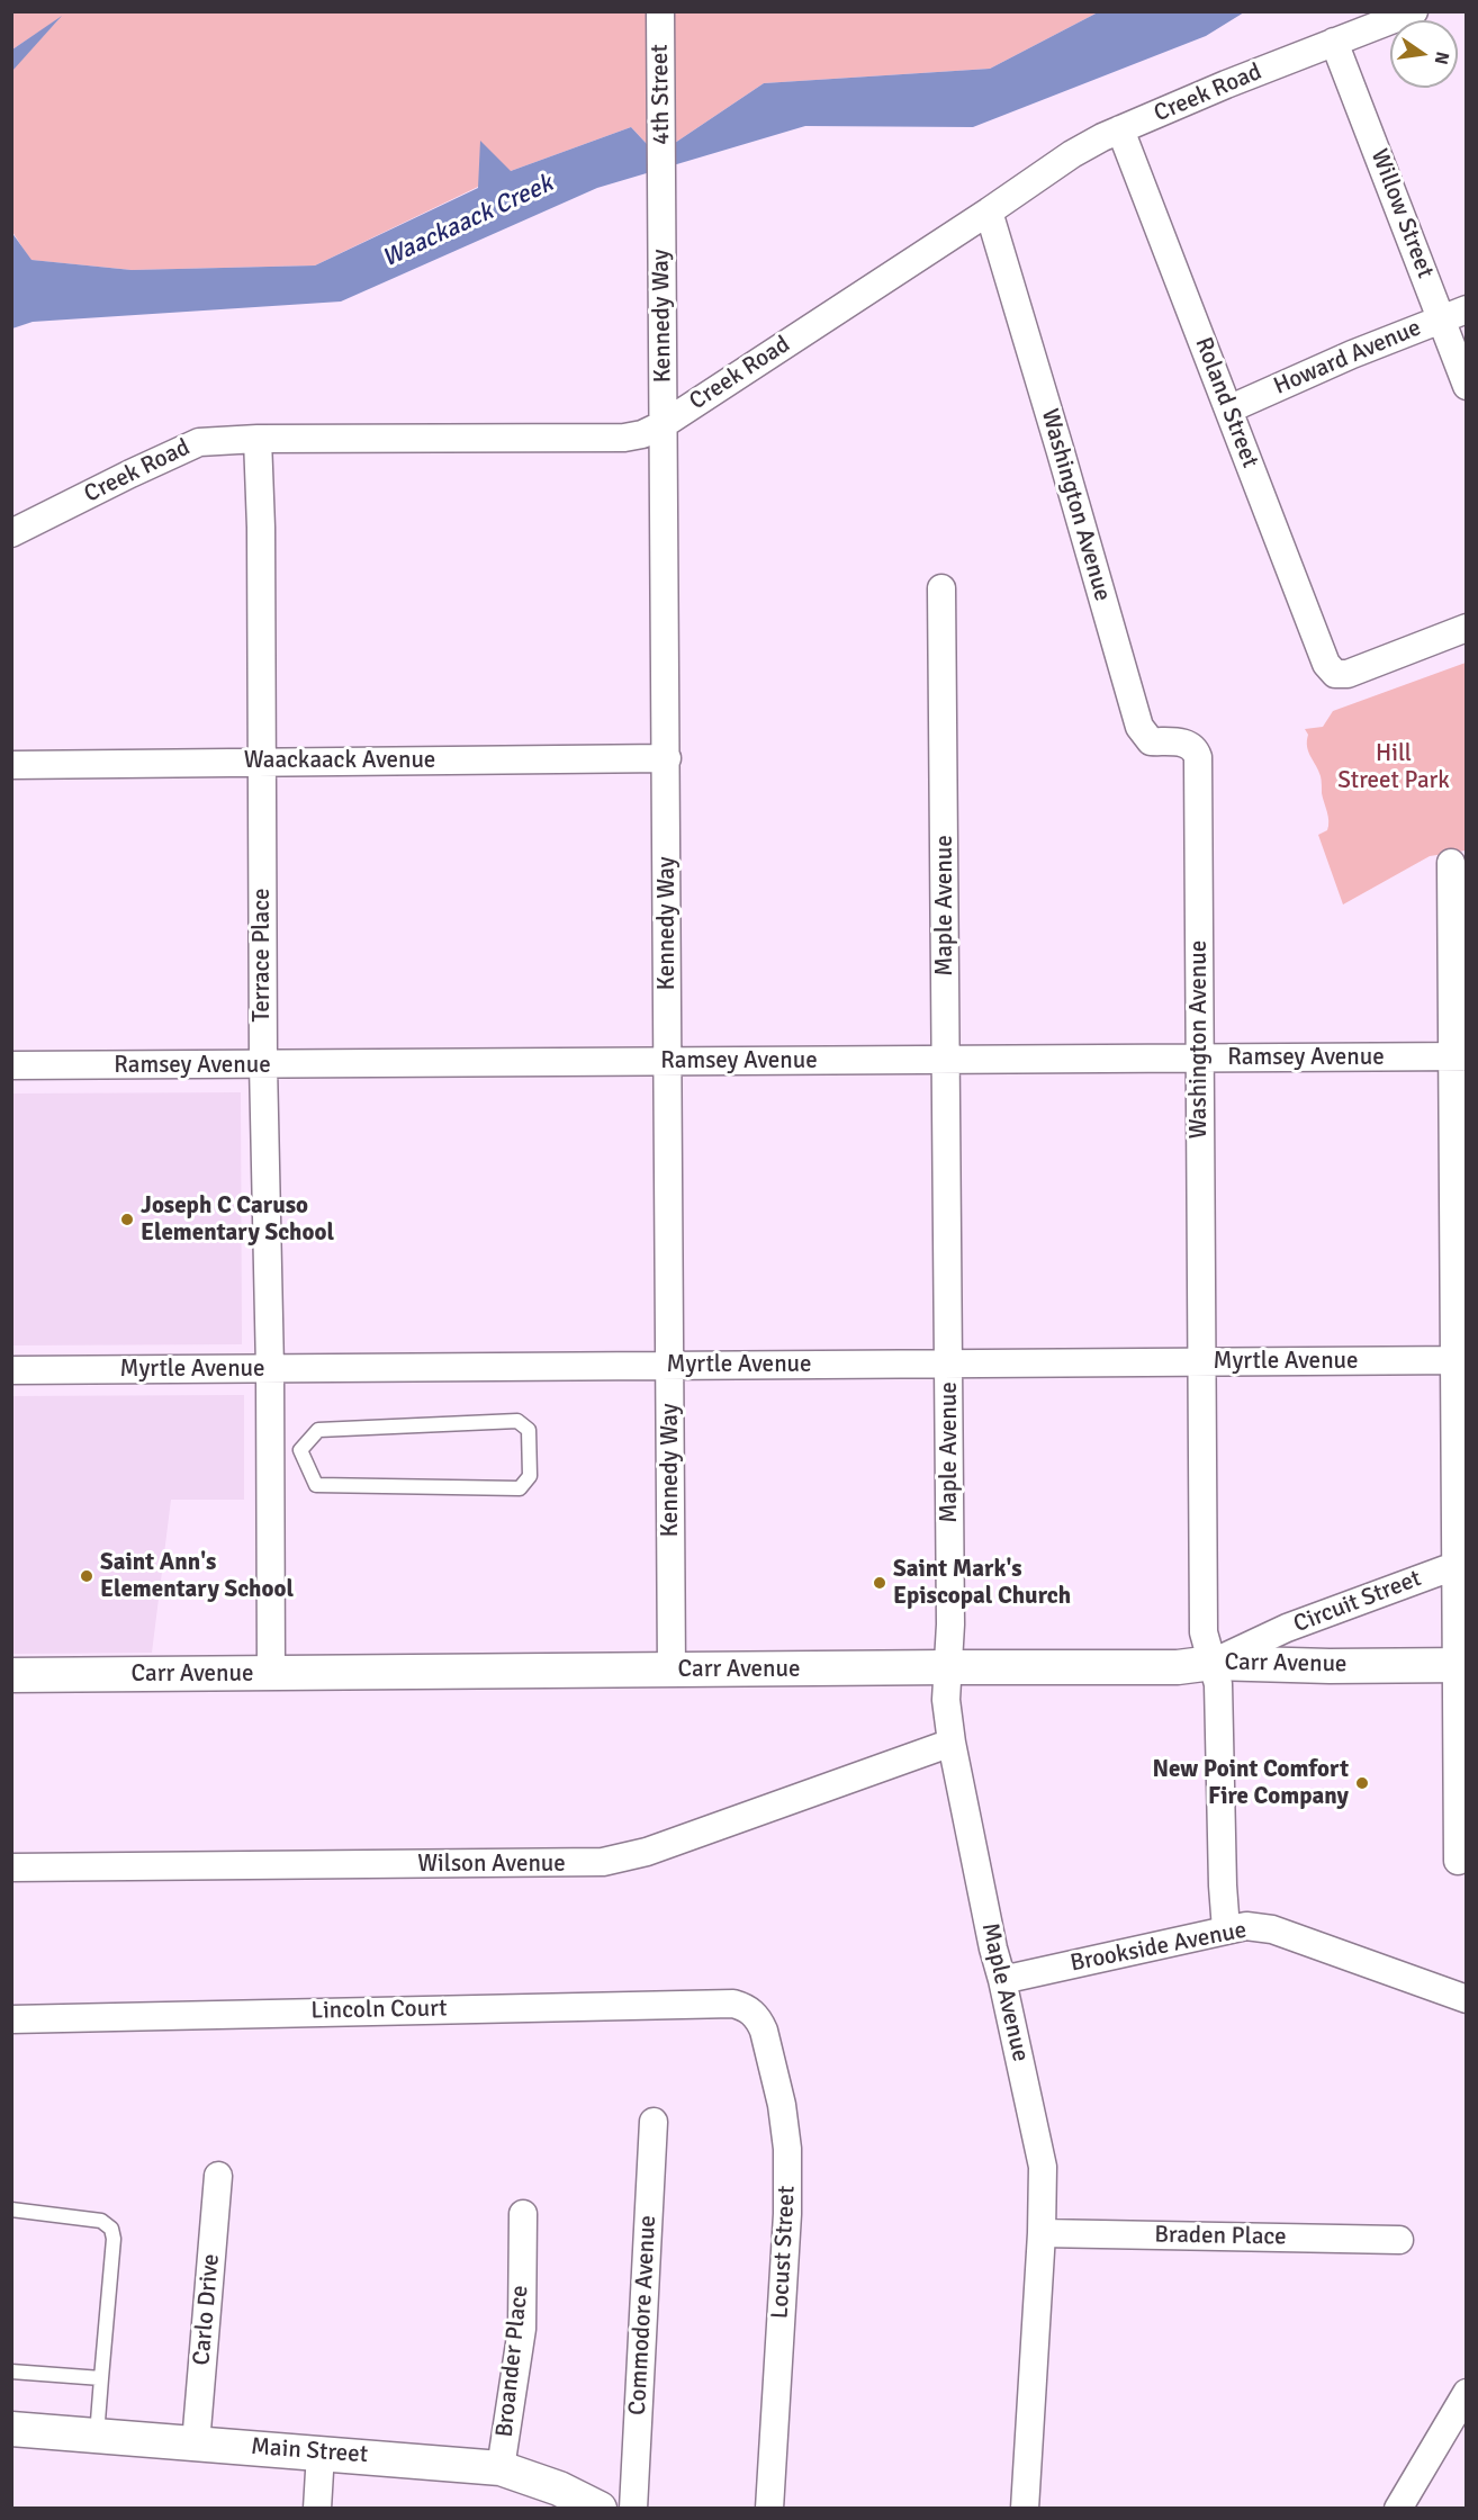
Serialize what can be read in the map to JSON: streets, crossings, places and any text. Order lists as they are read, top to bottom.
{
  "streets": {
    "street": [
      "Creek Road",
      "4th Street",
      "Willow Street",
      "Kennedy Way",
      "Howard Avenue",
      "Roland Street",
      "Washington Avenue",
      "Waackaack Avenue",
      "Maple Avenue",
      "Terrace Place",
      "Ramsey Avenue",
      "Myrtle Avenue",
      "Circuit Street",
      "Carr Avenue",
      "Wilson Avenue",
      "Brookside Avenue",
      "Lincoln Court",
      "Braden Place",
      "Locust Street",
      "Carlo Drive",
      "Commodore Avenue",
      "Broander Place",
      "Main Street"
    ]
  },
  "crossings": [
    ["Creek Road", "Willow Street"],
    ["Creek Road", "Kennedy Way"],
    ["Creek Road", "Roland Street"],
    ["Creek Road", "Washington Avenue"],
    ["Creek Road", "Terrace Place"],
    ["4th Street", "Kennedy Way"],
    ["Willow Street", "Howard Avenue"],
    ["Kennedy Way", "Waackaack Avenue"],
    ["Kennedy Way", "Ramsey Avenue"],
    ["Kennedy Way", "Myrtle Avenue"],
    ["Kennedy Way", "Carr Avenue"],
    ["Howard Avenue", "Roland Street"],
    ["Washington Avenue", "Ramsey Avenue"],
    ["Washington Avenue", "Myrtle Avenue"],
    ["Washington Avenue", "Circuit Street"],
    ["Washington Avenue", "Carr Avenue"],
    ["Washington Avenue", "Brookside Avenue"],
    ["Waackaack Avenue", "Terrace Place"],
    ["Maple Avenue", "Ramsey Avenue"],
    ["Maple Avenue", "Myrtle Avenue"],
    ["Maple Avenue", "Carr Avenue"],
    ["Maple Avenue", "Wilson Avenue"],
    ["Maple Avenue", "Brookside Avenue"],
    ["Maple Avenue", "Braden Place"],
    ["Terrace Place", "Ramsey Avenue"],
    ["Terrace Place", "Myrtle Avenue"],
    ["Terrace Place", "Carr Avenue"],
    ["Circuit Street", "Carr Avenue"],
    ["Lincoln Court", "Locust Street"],
    ["Carlo Drive", "Main Street"],
    ["Broander Place", "Main Street"]
  ],
  "water": ["Waackaack Creek"],
  "parks": ["Hill Street Park"],
  "places": [
    "Joseph C Caruso Elementary School",
    "Saint Ann's Elementary School",
    "Saint Mark's Episcopal Church",
    "New Point Comfort Fire Company"
  ],
  "north": "right"
}
